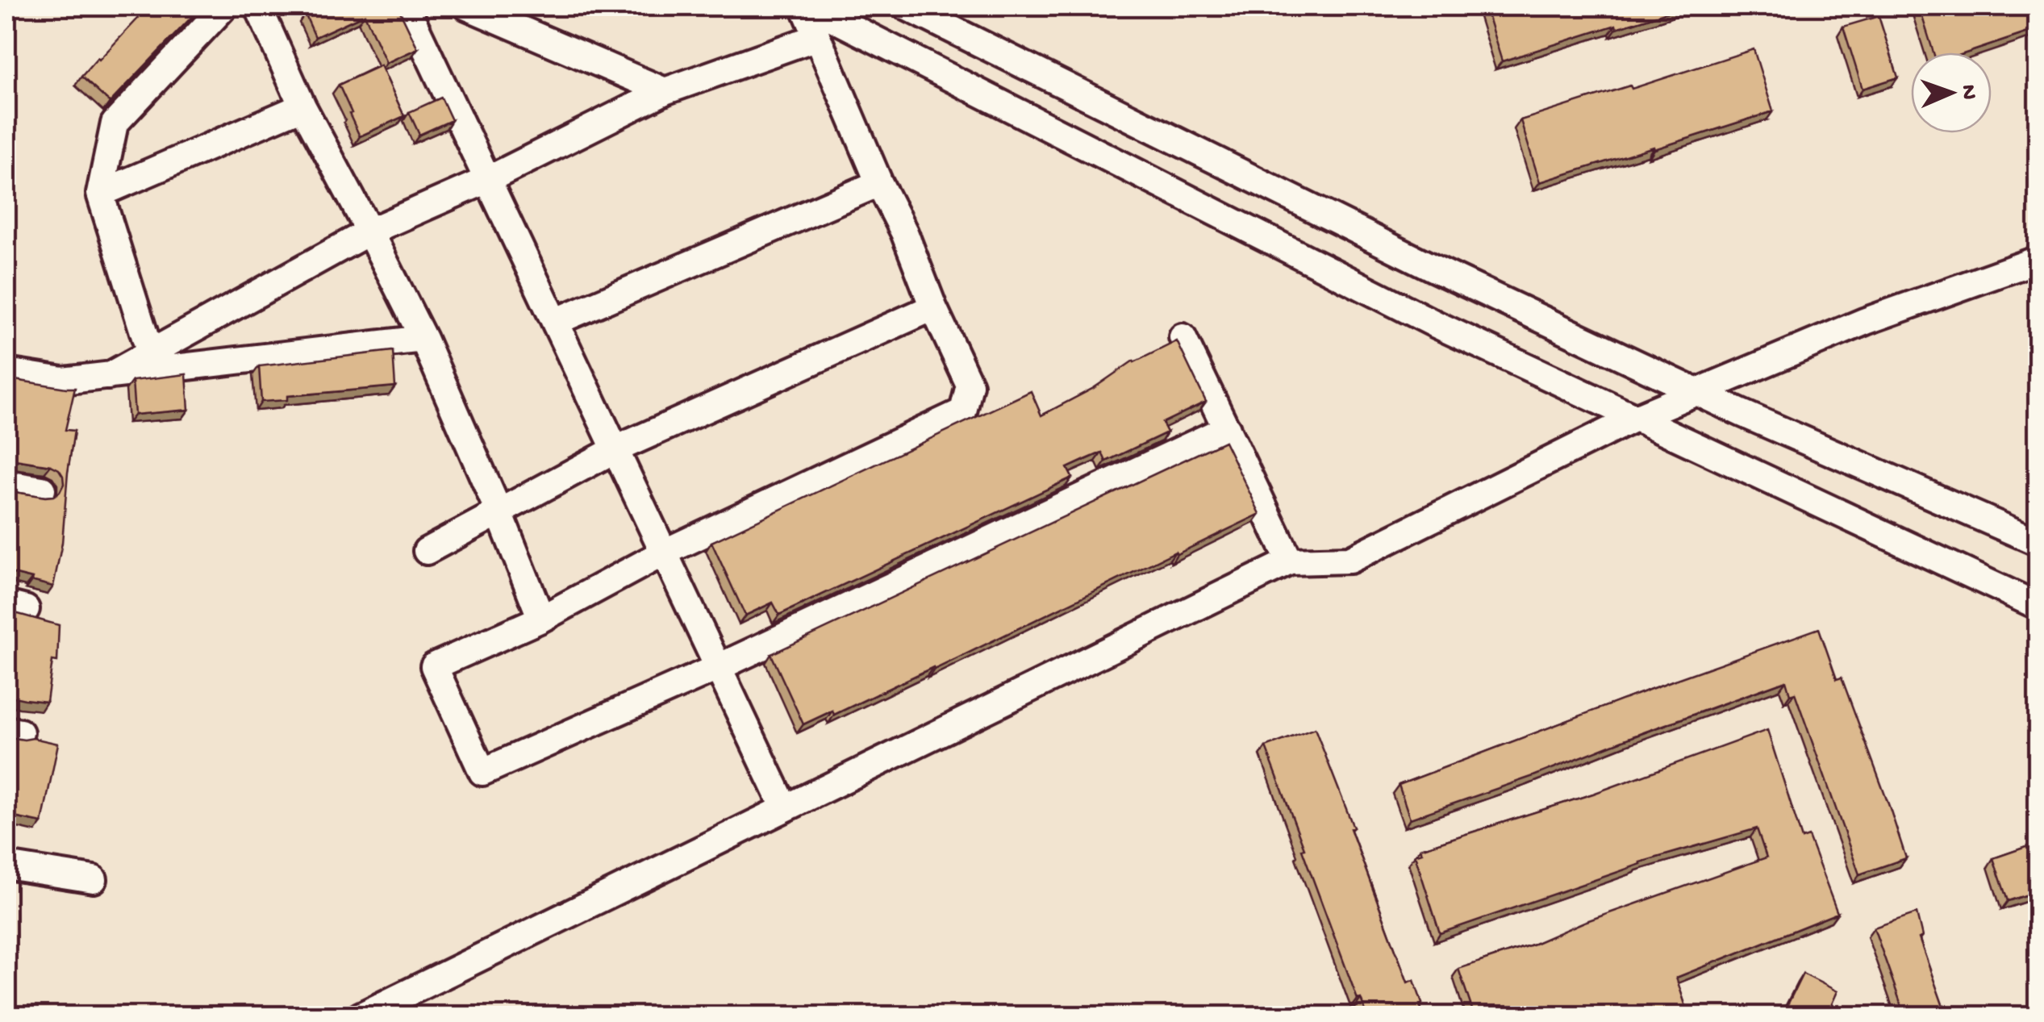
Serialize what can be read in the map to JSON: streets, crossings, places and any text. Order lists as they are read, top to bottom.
{
  "north": "right"
}
